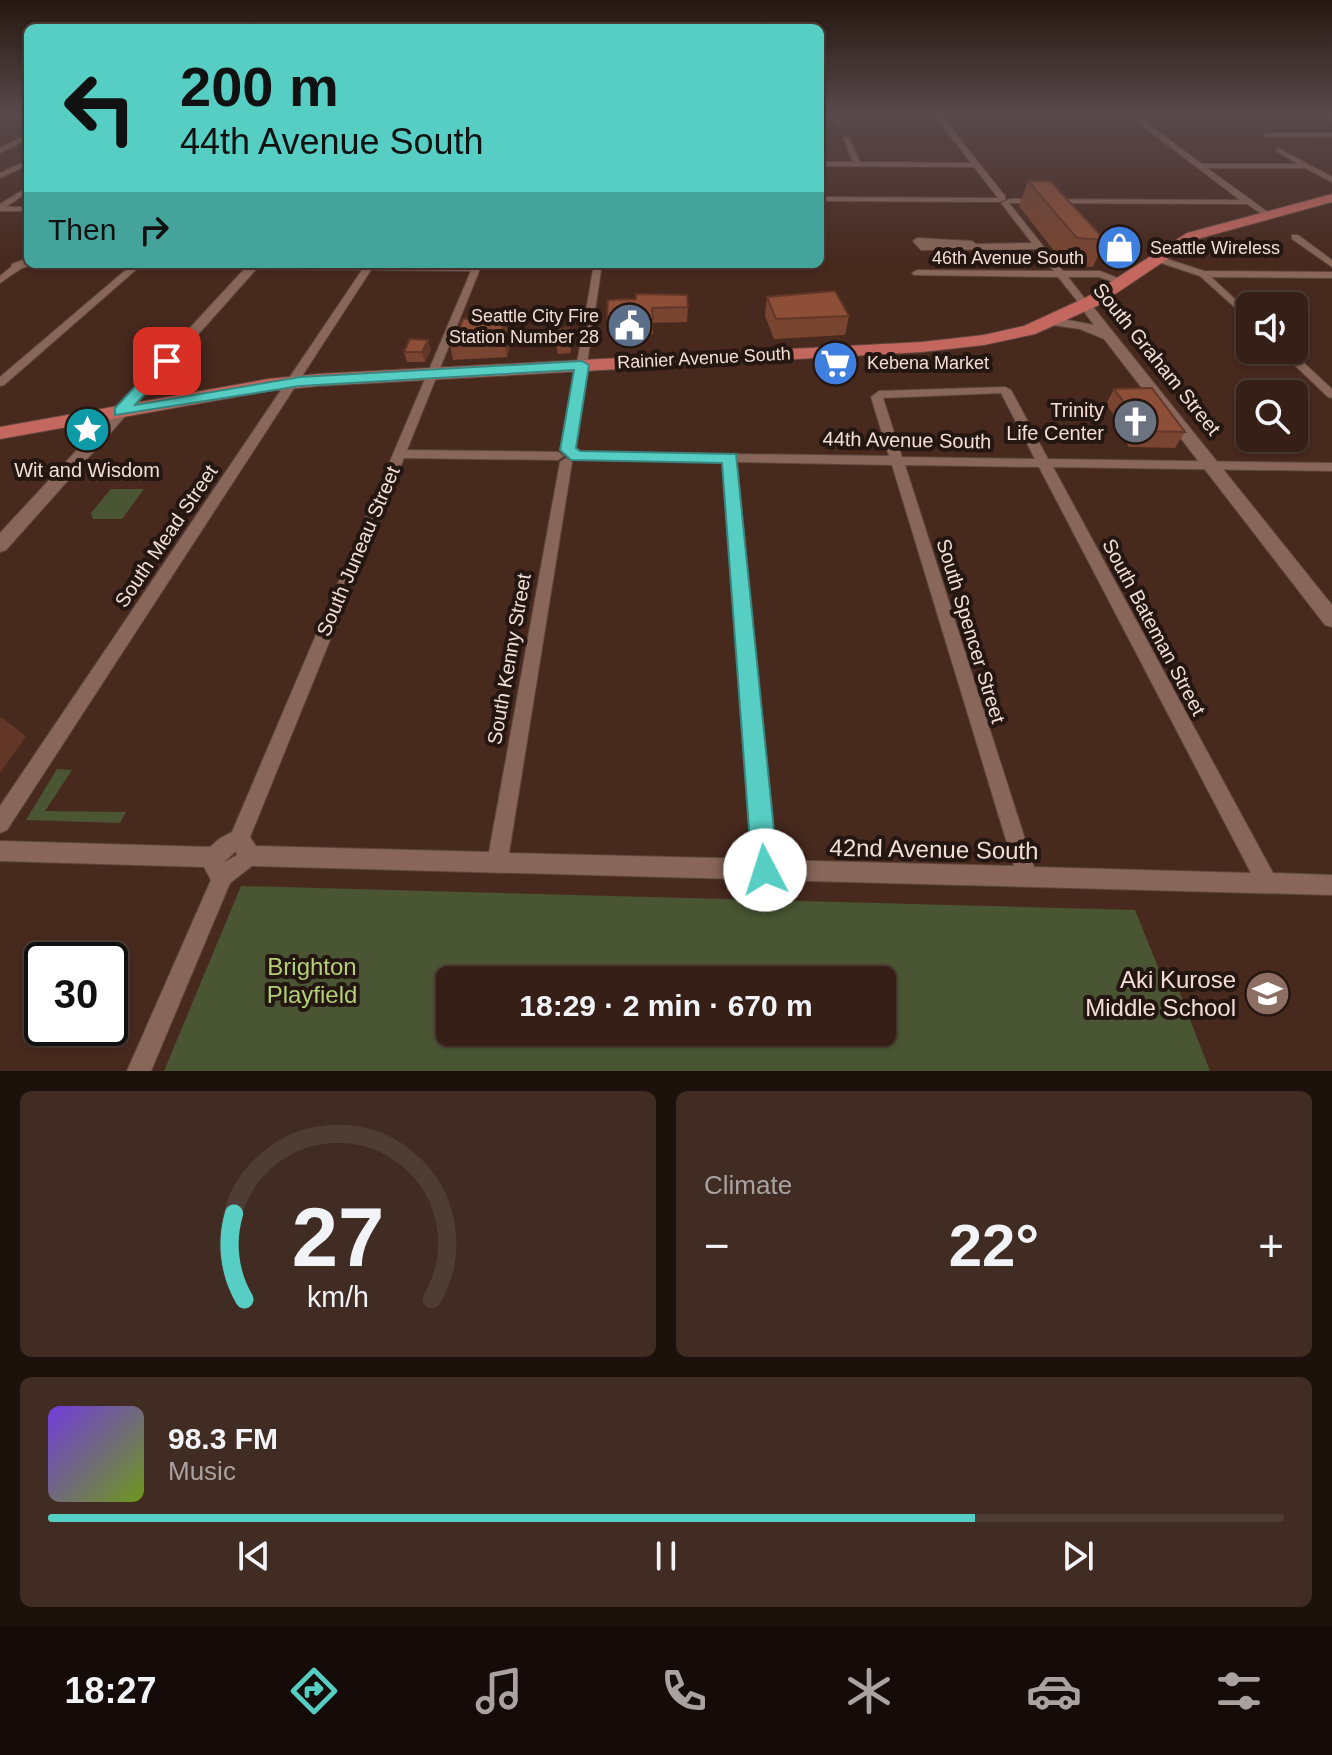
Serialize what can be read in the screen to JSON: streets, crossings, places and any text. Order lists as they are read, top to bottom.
{
  "streets": {
    "main road": ["Rainier Avenue South"],
    "street": [
      "46th Avenue South",
      "South Graham Street",
      "44th Avenue South",
      "South Mead Street",
      "South Juneau Street",
      "South Bateman Street",
      "South Spencer Street",
      "South Kenny Street",
      "42nd Avenue South"
    ]
  },
  "crossings": [
    ["46th Avenue South", "Rainier Avenue South"],
    ["46th Avenue South", "South Graham Street"],
    ["Rainier Avenue South", "South Graham Street"],
    ["Rainier Avenue South", "South Mead Street"],
    ["Rainier Avenue South", "South Juneau Street"],
    ["Rainier Avenue South", "South Kenny Street"],
    ["South Graham Street", "44th Avenue South"],
    ["44th Avenue South", "South Juneau Street"],
    ["44th Avenue South", "South Bateman Street"],
    ["44th Avenue South", "South Spencer Street"],
    ["44th Avenue South", "South Kenny Street"],
    ["South Juneau Street", "42nd Avenue South"],
    ["South Bateman Street", "South Spencer Street"],
    ["South Bateman Street", "42nd Avenue South"],
    ["South Spencer Street", "42nd Avenue South"],
    ["South Kenny Street", "42nd Avenue South"]
  ],
  "parks": ["Brighton Playfield"],
  "places": {
    "shop": ["Seattle Wireless"],
    "public building": ["Seattle City Fire Station Number 28"],
    "supermarket": ["Kebena Market"],
    "church": ["Trinity Life Center"],
    "place": ["Wit and Wisdom"],
    "school or university": ["Aki Kurose Middle School"]
  },
  "page": {
    "turn": ["200 m", "44th Avenue South"],
    "then": "Then",
    "limit": "30",
    "trip": "18:29 · 2 min · 670 m",
    "tile": "Climate",
    "heat": ["−", "22°", "+"],
    "song": ["98.3 FM", "Music"],
    "tabs": "18:27",
    "gauge": ["27", "km/h"]
  }
}
